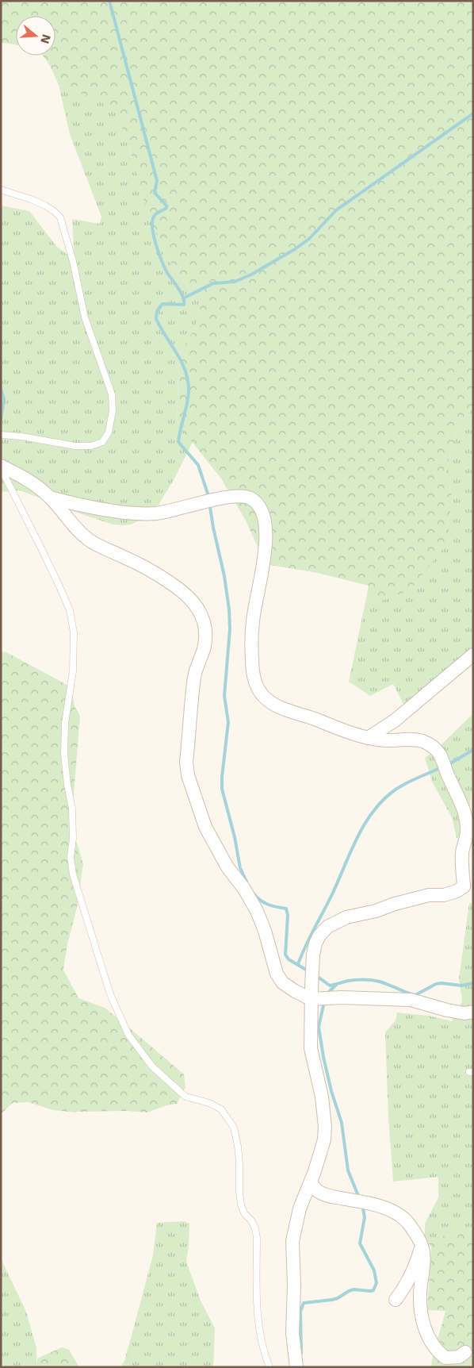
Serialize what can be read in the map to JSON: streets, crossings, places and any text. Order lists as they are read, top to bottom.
{
  "north": "right"
}
